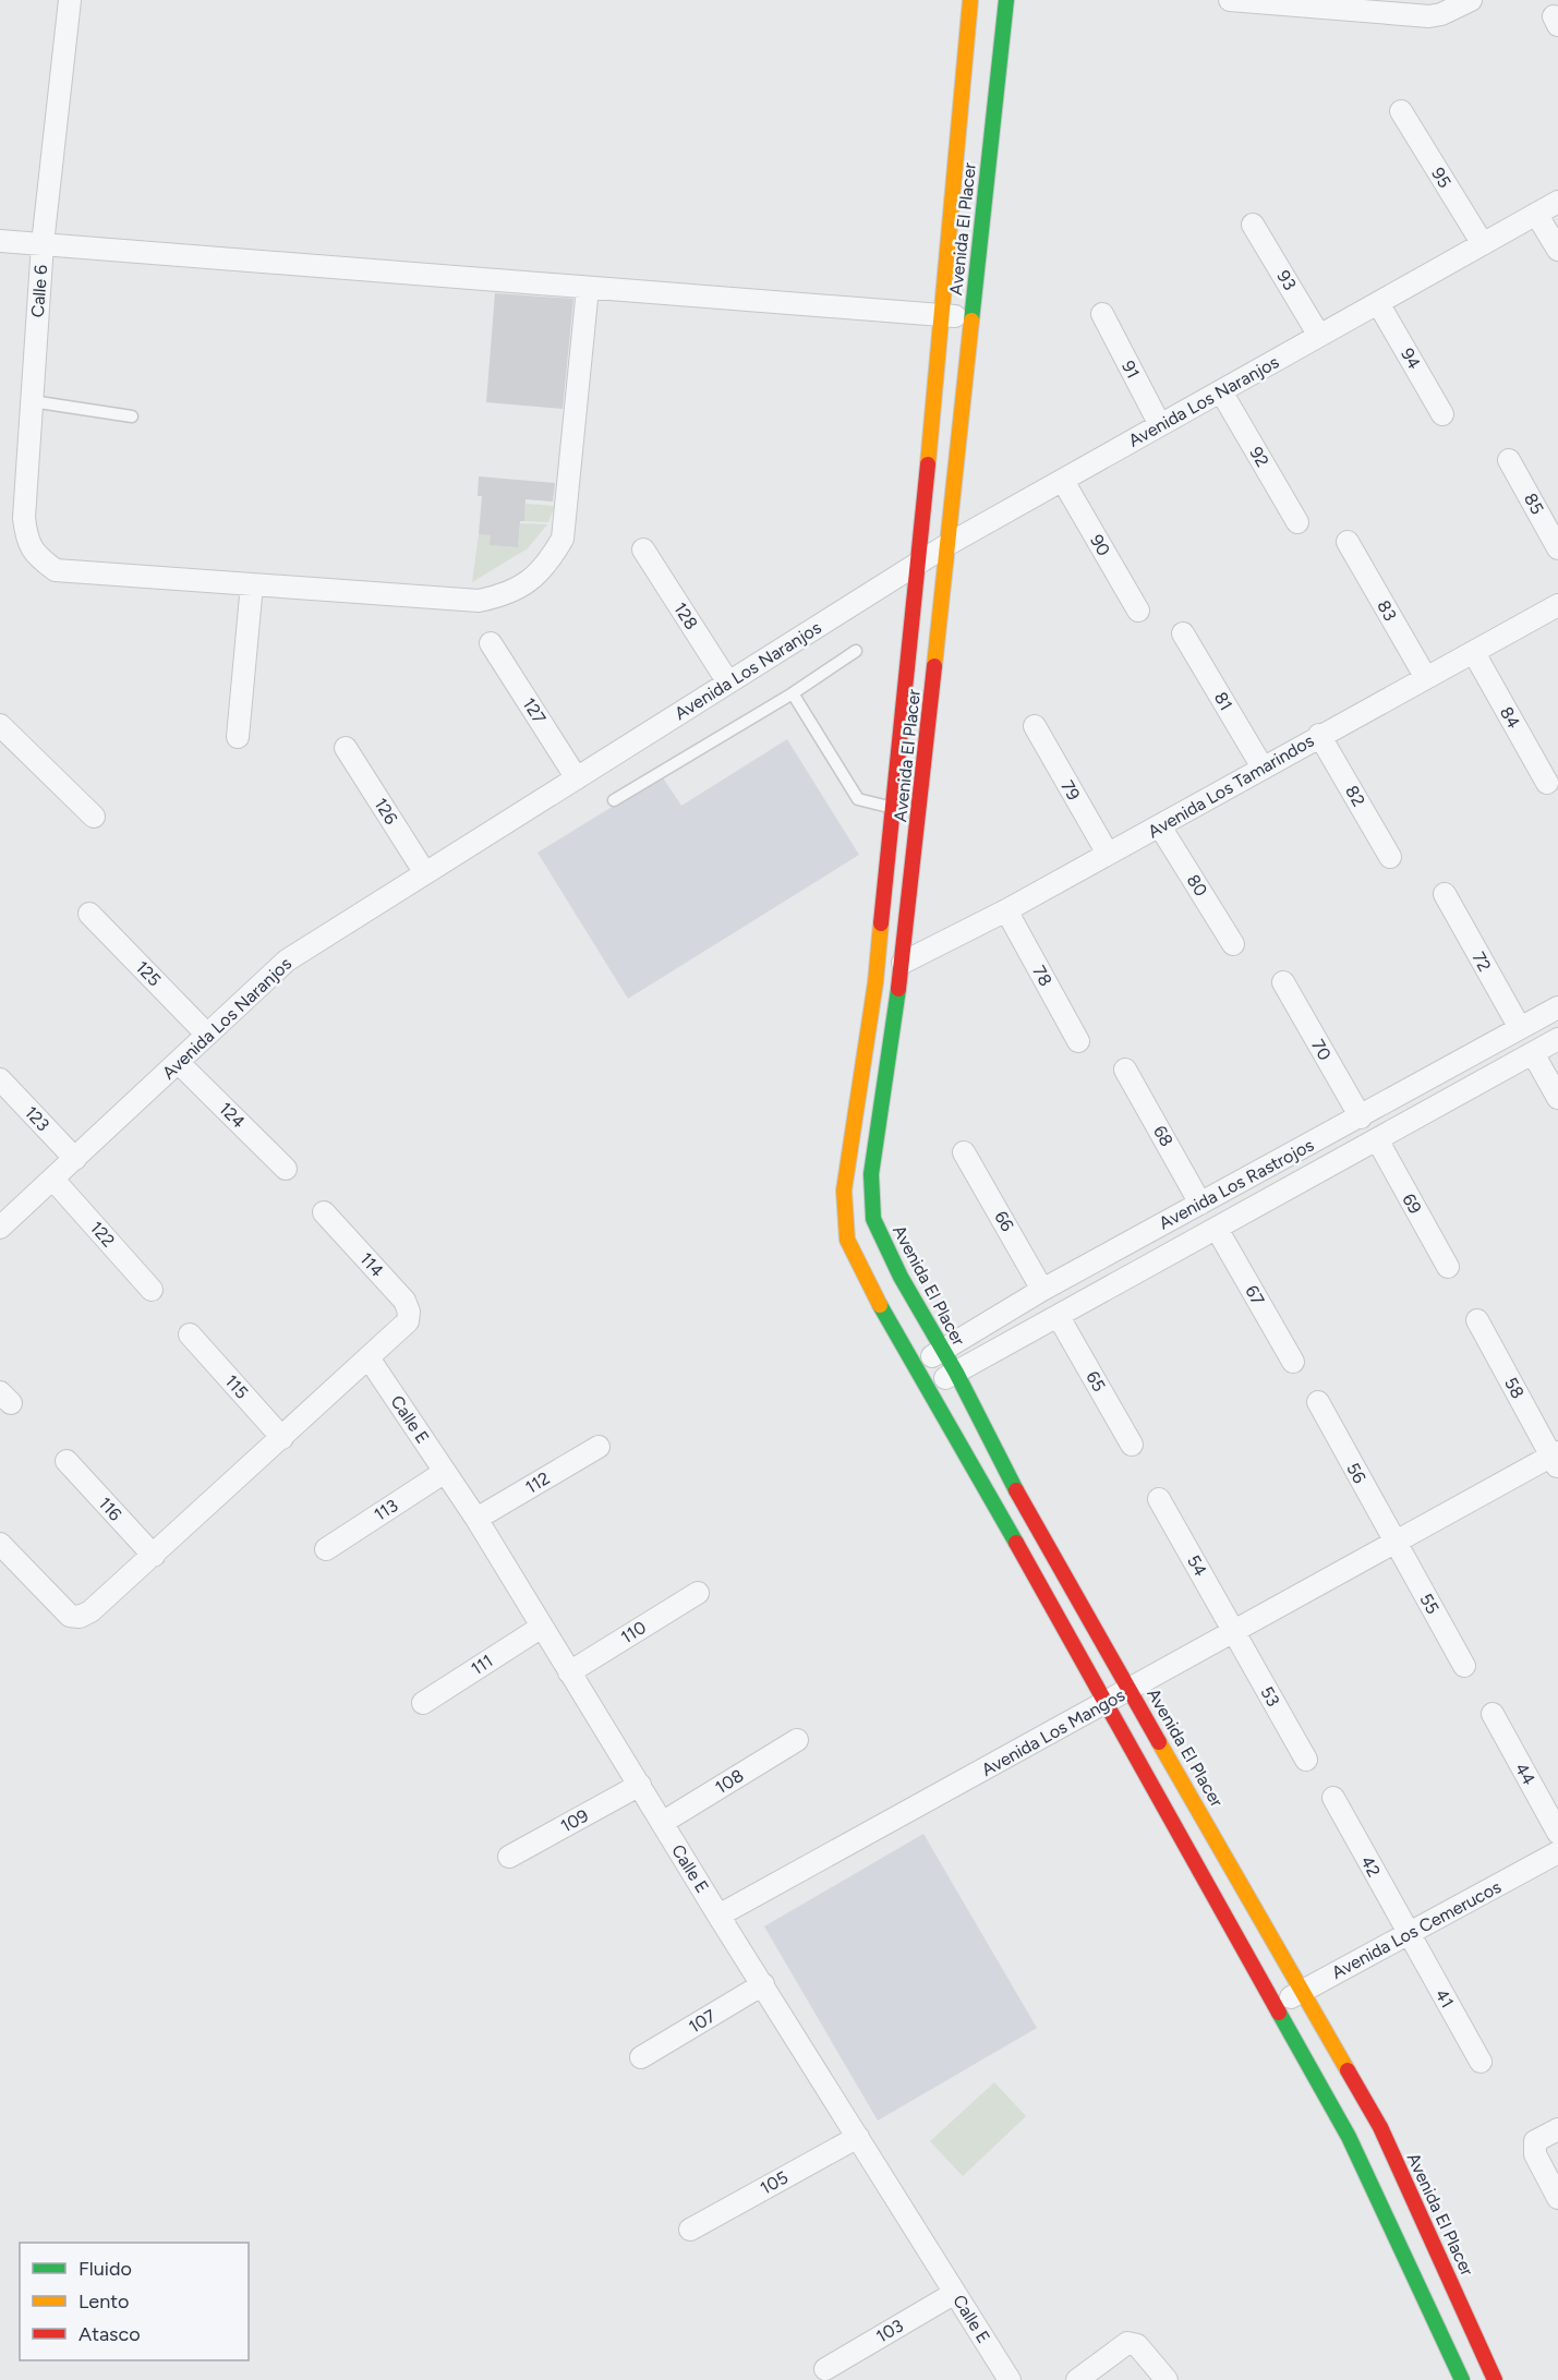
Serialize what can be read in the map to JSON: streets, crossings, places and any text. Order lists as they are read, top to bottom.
{
  "streets": {
    "street": [
      "95",
      "Avenida El Placer",
      "93",
      "Calle 6",
      "94",
      "91",
      "Avenida Los Naranjos",
      "92",
      "85",
      "90",
      "83",
      "128",
      "81",
      "127",
      "84",
      "Avenida Los Tamarindos",
      "79",
      "82",
      "126",
      "80",
      "72",
      "125",
      "78",
      "70",
      "124",
      "123",
      "68",
      "Avenida Los Rastrojos",
      "69",
      "66",
      "122",
      "114",
      "67",
      "65",
      "115",
      "58",
      "Calle E",
      "56",
      "112",
      "116",
      "113",
      "54",
      "55",
      "110",
      "111",
      "53",
      "Avenida Los Mangos",
      "44",
      "108",
      "109",
      "42",
      "Avenida Los Cemerucos",
      "41",
      "107",
      "105",
      "103"
    ]
  },
  "crossings": [
    ["95", "Avenida Los Naranjos"],
    ["Avenida El Placer", "Avenida Los Naranjos"],
    ["Avenida El Placer", "Avenida Los Tamarindos"],
    ["Avenida El Placer", "Avenida Los Rastrojos"],
    ["Avenida El Placer", "Avenida Los Mangos"],
    ["Avenida El Placer", "Avenida Los Cemerucos"],
    ["93", "Avenida Los Naranjos"],
    ["94", "Avenida Los Naranjos"],
    ["91", "Avenida Los Naranjos"],
    ["Avenida Los Naranjos", "92"],
    ["Avenida Los Naranjos", "90"],
    ["Avenida Los Naranjos", "128"],
    ["Avenida Los Naranjos", "127"],
    ["Avenida Los Naranjos", "126"],
    ["Avenida Los Naranjos", "125"],
    ["Avenida Los Naranjos", "124"],
    ["Avenida Los Naranjos", "123"],
    ["Avenida Los Naranjos", "122"],
    ["83", "Avenida Los Tamarindos"],
    ["81", "Avenida Los Tamarindos"],
    ["84", "Avenida Los Tamarindos"],
    ["Avenida Los Tamarindos", "79"],
    ["Avenida Los Tamarindos", "82"],
    ["Avenida Los Tamarindos", "80"],
    ["Avenida Los Tamarindos", "78"],
    ["72", "Avenida Los Rastrojos"],
    ["70", "Avenida Los Rastrojos"],
    ["68", "Avenida Los Rastrojos"],
    ["Avenida Los Rastrojos", "69"],
    ["Avenida Los Rastrojos", "66"],
    ["Avenida Los Rastrojos", "67"],
    ["Avenida Los Rastrojos", "65"],
    ["114", "Calle E"],
    ["58", "Avenida Los Mangos"],
    ["Calle E", "112"],
    ["Calle E", "113"],
    ["Calle E", "110"],
    ["Calle E", "111"],
    ["Calle E", "Avenida Los Mangos"],
    ["Calle E", "108"],
    ["Calle E", "109"],
    ["Calle E", "107"],
    ["Calle E", "105"],
    ["Calle E", "103"],
    ["56", "55"],
    ["56", "Avenida Los Mangos"],
    ["54", "53"],
    ["54", "Avenida Los Mangos"],
    ["55", "Avenida Los Mangos"],
    ["53", "Avenida Los Mangos"],
    ["42", "Avenida Los Cemerucos"],
    ["42", "41"],
    ["Avenida Los Cemerucos", "41"]
  ],
  "legend": ["Fluido", "Lento", "Atasco"]
}
